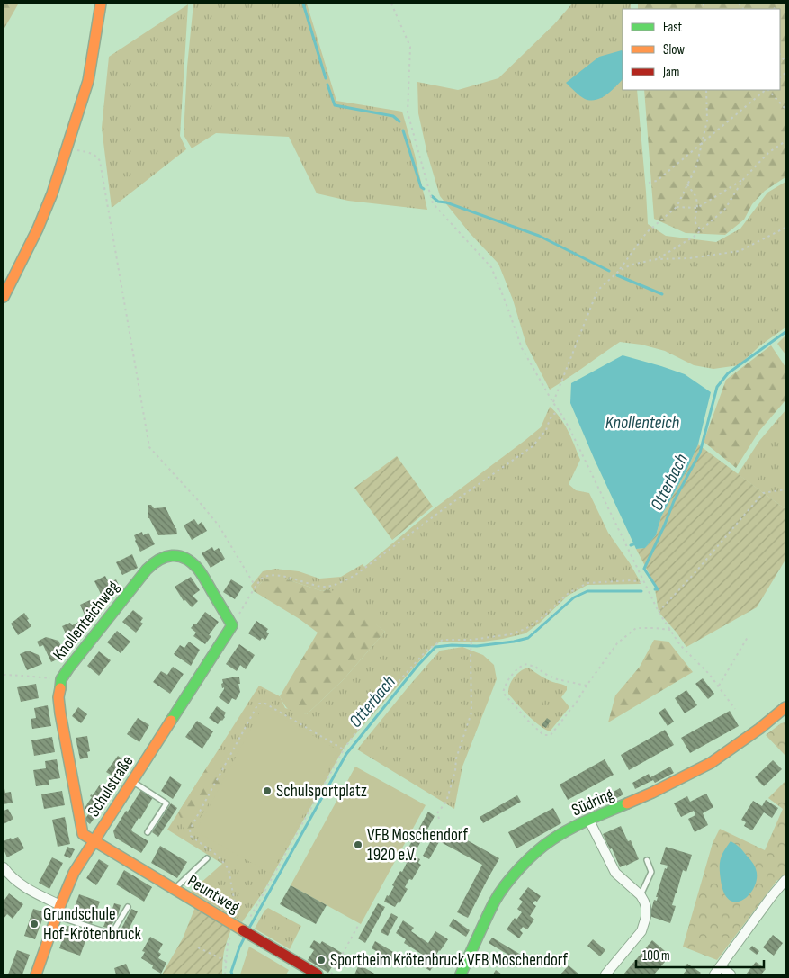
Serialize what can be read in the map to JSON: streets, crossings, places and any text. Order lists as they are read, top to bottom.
{
  "streets": {
    "street": [
      "Knollenteichweg",
      "Schulstraße",
      "Südring",
      "Peuntweg"
    ]
  },
  "crossings": [
    ["Knollenteichweg", "Schulstraße"],
    ["Knollenteichweg", "Peuntweg"],
    ["Schulstraße", "Peuntweg"]
  ],
  "water": ["Knollenteich", "Otterbach"],
  "places": [
    "Schulsportplatz",
    "VFB Moschendorf 1920 e.V.",
    "Grundschule Hof-Krötenbruck",
    "Sportheim Krötenbruck VFB Moschendorf"
  ],
  "legend": ["Fast", "Slow", "Jam"],
  "scale_bar": "100 m"
}
